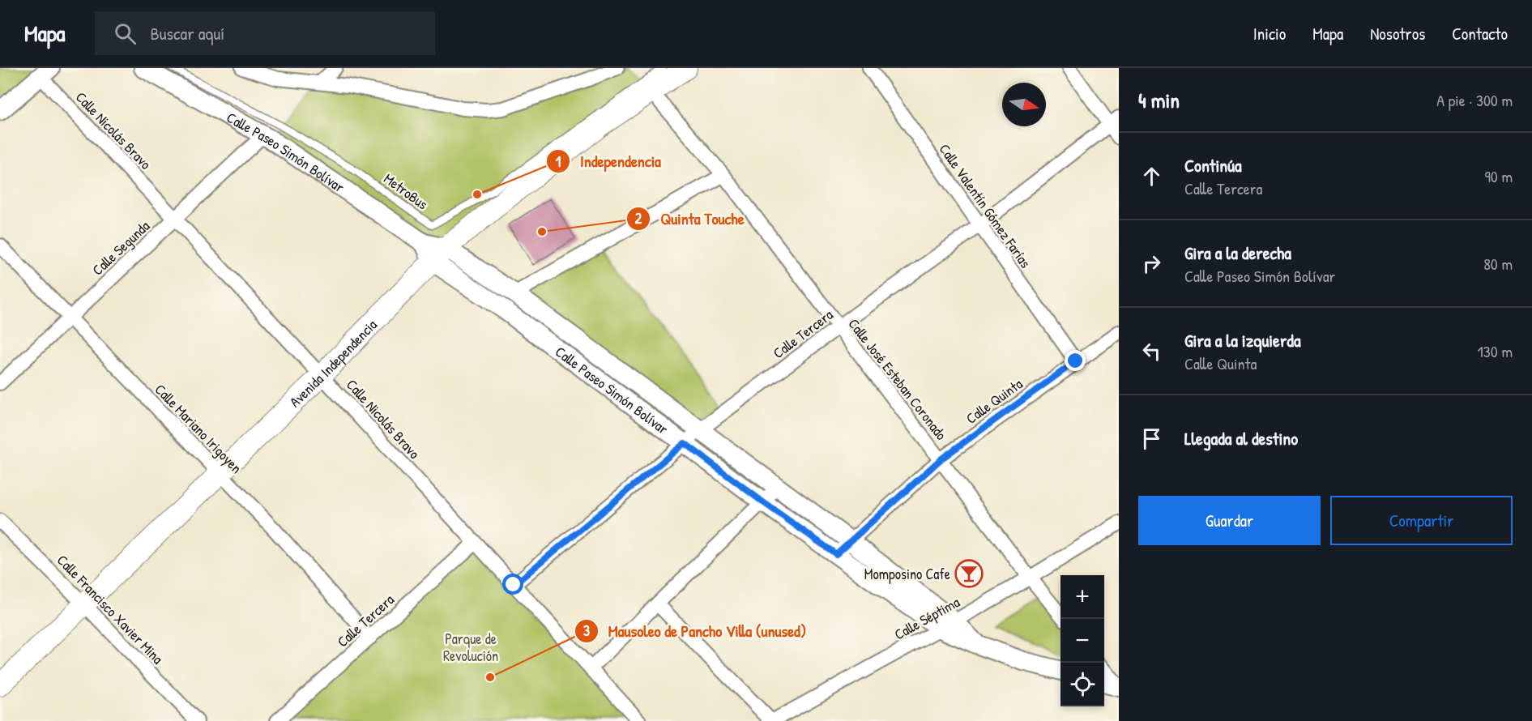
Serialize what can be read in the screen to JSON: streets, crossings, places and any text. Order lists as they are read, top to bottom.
{
  "streets": {
    "main road": ["Calle Paseo Simón Bolívar", "Avenida Independencia"],
    "street": [
      "Calle Nicolás Bravo",
      "Calle Valentín Gómez Farías",
      "Calle Segunda",
      "Calle Tercera",
      "Calle José Esteban Coronado",
      "Calle Quinta",
      "Calle Mariano Irigoyen",
      "Calle Francisco Xavier Mina",
      "Calle Séptima"
    ],
    "lane": ["MetroBus"]
  },
  "crossings": [
    ["Calle Nicolás Bravo", "Calle Segunda"],
    ["Calle Nicolás Bravo", "Calle Tercera"],
    ["Calle Nicolás Bravo", "Avenida Independencia"],
    ["Calle Paseo Simón Bolívar", "Calle Segunda"],
    ["Calle Paseo Simón Bolívar", "Calle Tercera"],
    ["Calle Paseo Simón Bolívar", "Avenida Independencia"],
    ["Calle Paseo Simón Bolívar", "Calle Quinta"],
    ["Calle Paseo Simón Bolívar", "Calle Séptima"],
    ["Calle Valentín Gómez Farías", "Calle Tercera"],
    ["Calle Valentín Gómez Farías", "Calle Quinta"],
    ["Calle Segunda", "Calle Mariano Irigoyen"],
    ["Calle Tercera", "Calle José Esteban Coronado"],
    ["Calle Tercera", "Calle Mariano Irigoyen"],
    ["Avenida Independencia", "Calle José Esteban Coronado"],
    ["Avenida Independencia", "Calle Mariano Irigoyen"],
    ["Avenida Independencia", "Calle Francisco Xavier Mina"],
    ["Calle José Esteban Coronado", "Calle Quinta"],
    ["Calle José Esteban Coronado", "Calle Séptima"]
  ],
  "parks": ["Parque de Revolución"],
  "places": {
    "other": ["Independencia", "Quinta Touche", "Mausoleo de Pancho Villa (unused)"],
    "bar": ["Momposino Cafe"]
  },
  "north": "right",
  "page": {
    "header": "Mapa",
    "search": "Buscar aquí",
    "nav": [
      "Inicio",
      "Mapa",
      "Nosotros",
      "Contacto"
    ],
    "heading": ["4 min", "A pie · 300 m"],
    "list": [
      ["Continúa", "Calle Tercera", "90 m"],
      ["Gira a la derecha", "Calle Paseo Simón Bolívar", "80 m"],
      ["Gira a la izquierda", "Calle Quinta", "130 m"],
      "Llegada al destino"
    ],
    "buttons": ["Guardar", "Compartir"],
    "map_buttons": ["+", "−"]
  }
}
